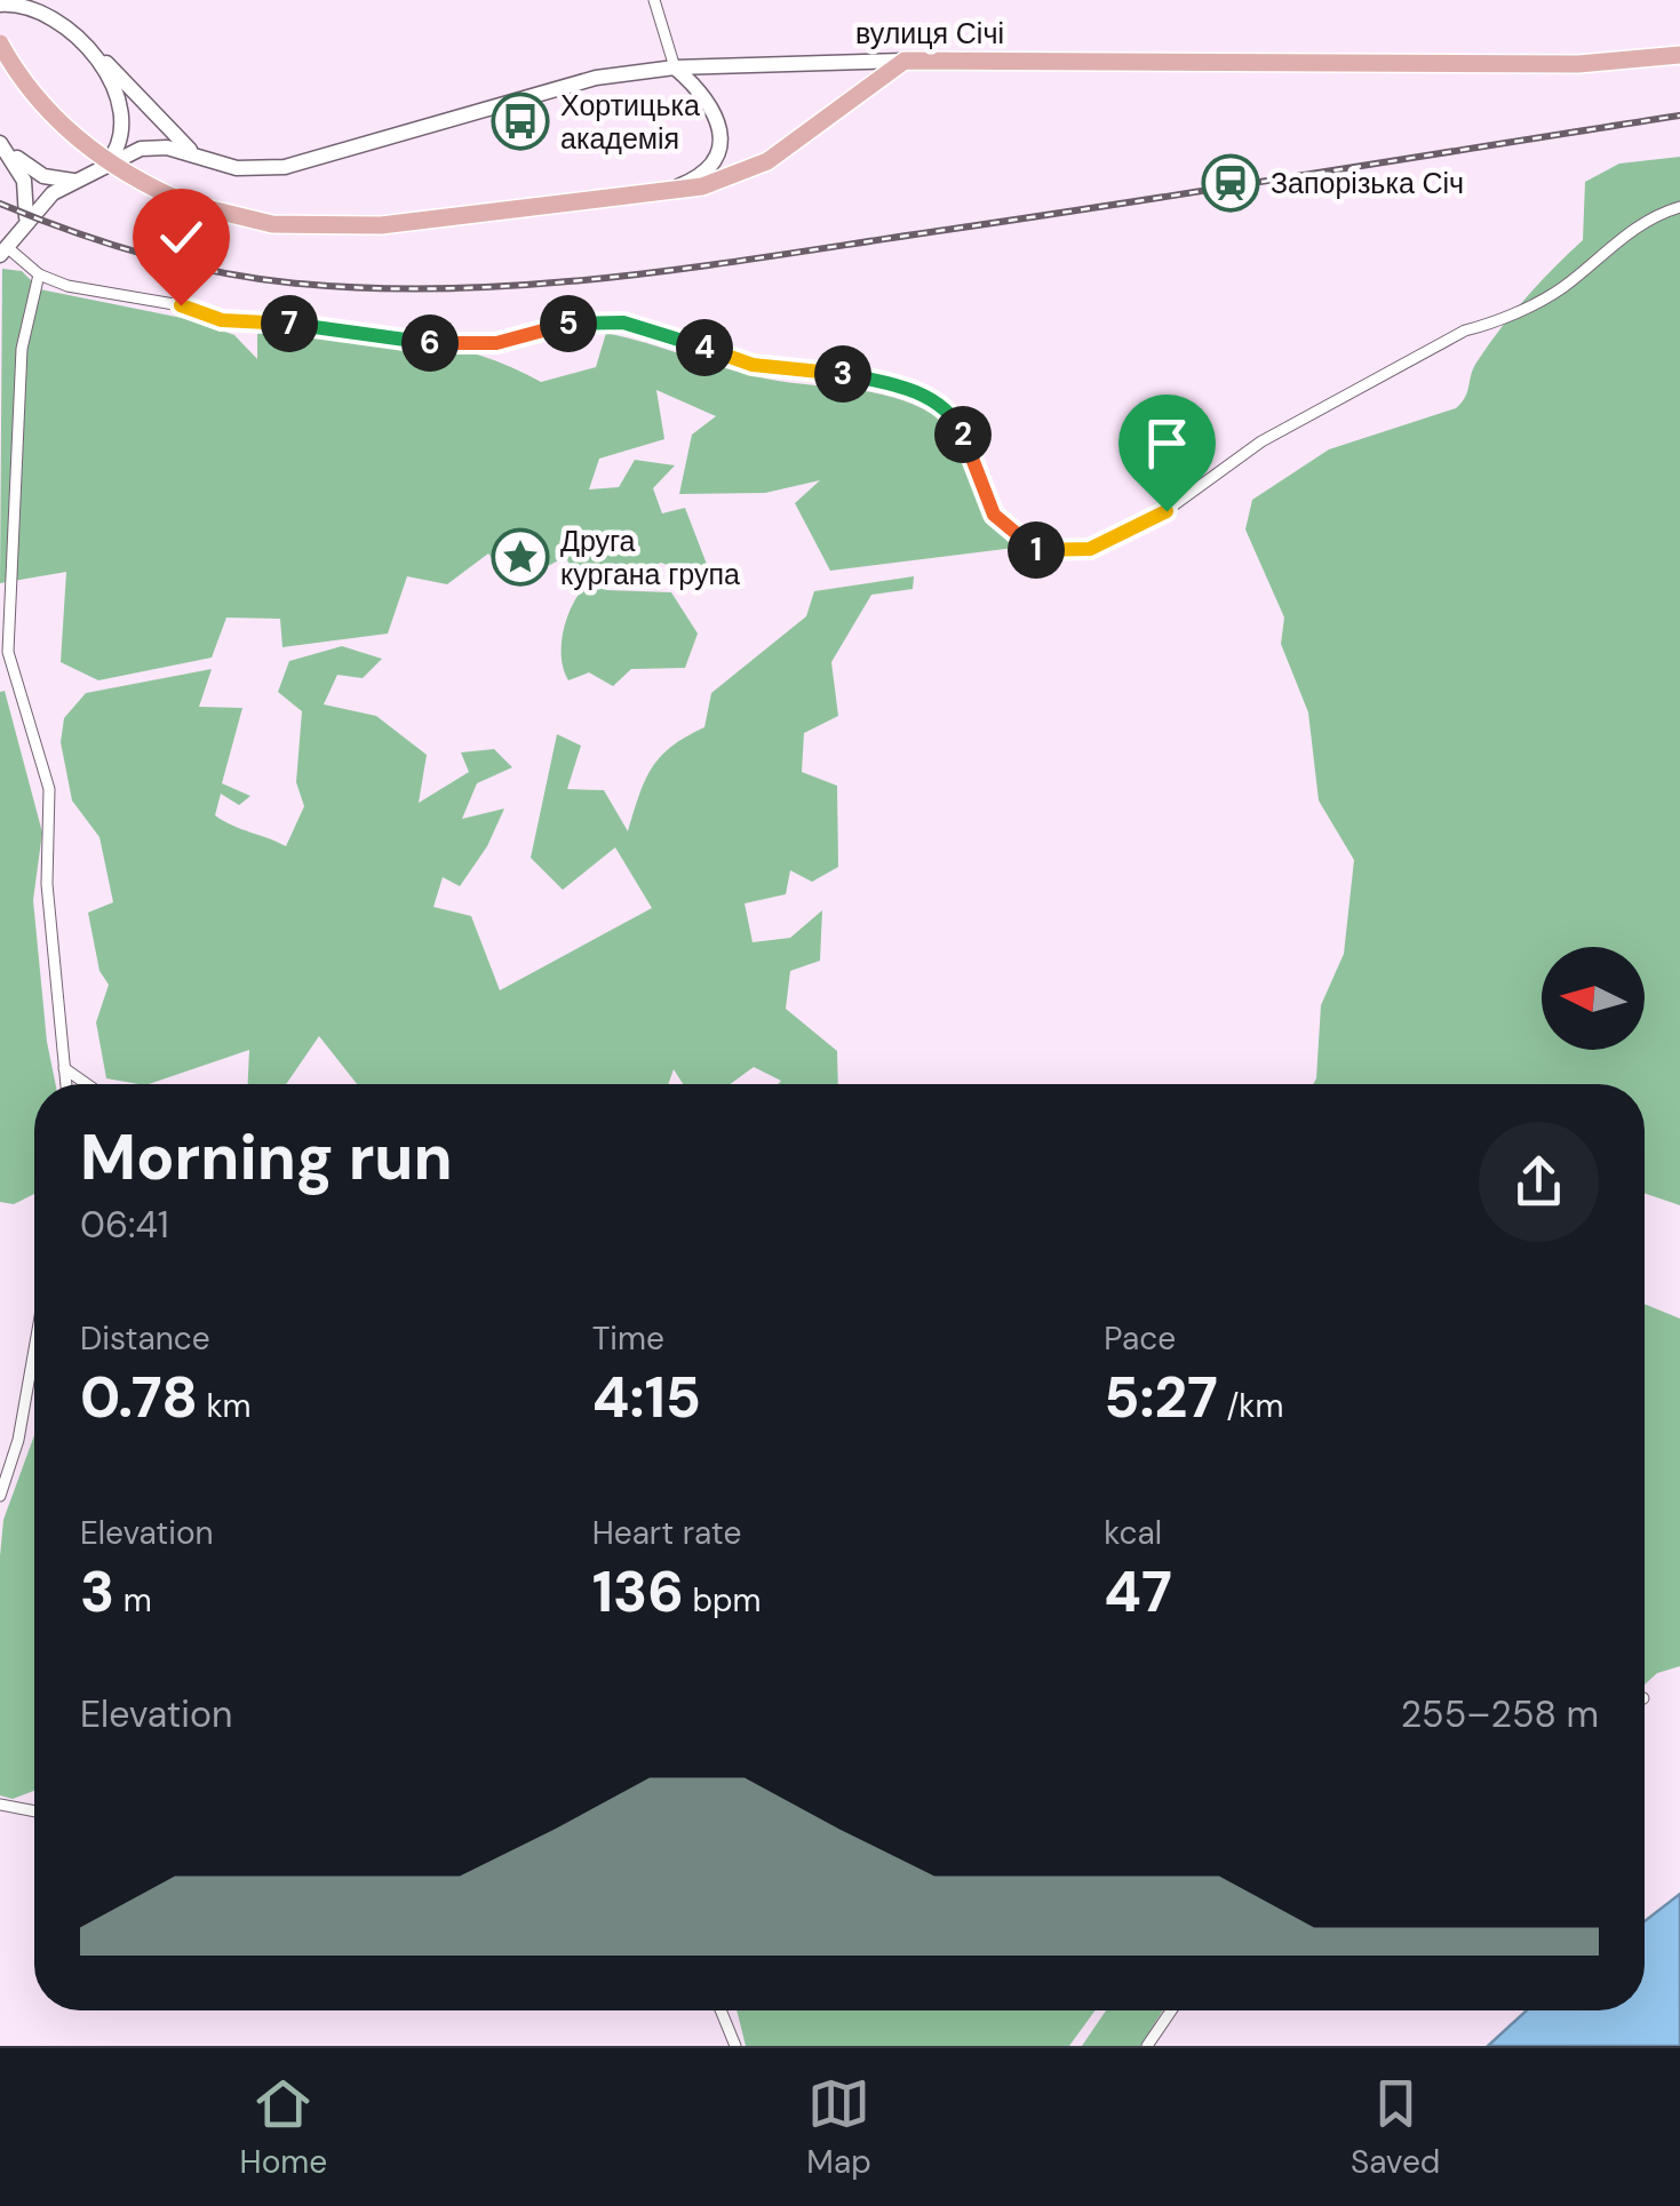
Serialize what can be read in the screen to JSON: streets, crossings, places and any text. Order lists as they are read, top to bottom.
{
  "streets": {
    "main road": ["вулиця Січі"]
  },
  "places": {
    "bus stop": ["Хортицька академія"],
    "station": ["Запорізька Січ"],
    "place": ["Друга кургана група"]
  },
  "north": "left",
  "page": {
    "pins": [
      "5",
      "7",
      "6",
      "4",
      "3",
      "2",
      "1"
    ],
    "heading": ["Morning run", "06:41"],
    "stats": [
      ["Distance", "0.78 km"],
      ["Time", "4:15"],
      ["Pace", "5:27 /km"],
      ["Elevation", "3 m"],
      ["Heart rate", "136 bpm"],
      ["kcal", "47"]
    ],
    "chart": ["Elevation", "255–258 m"],
    "tabs": ["Home", "Map", "Saved"]
  }
}
